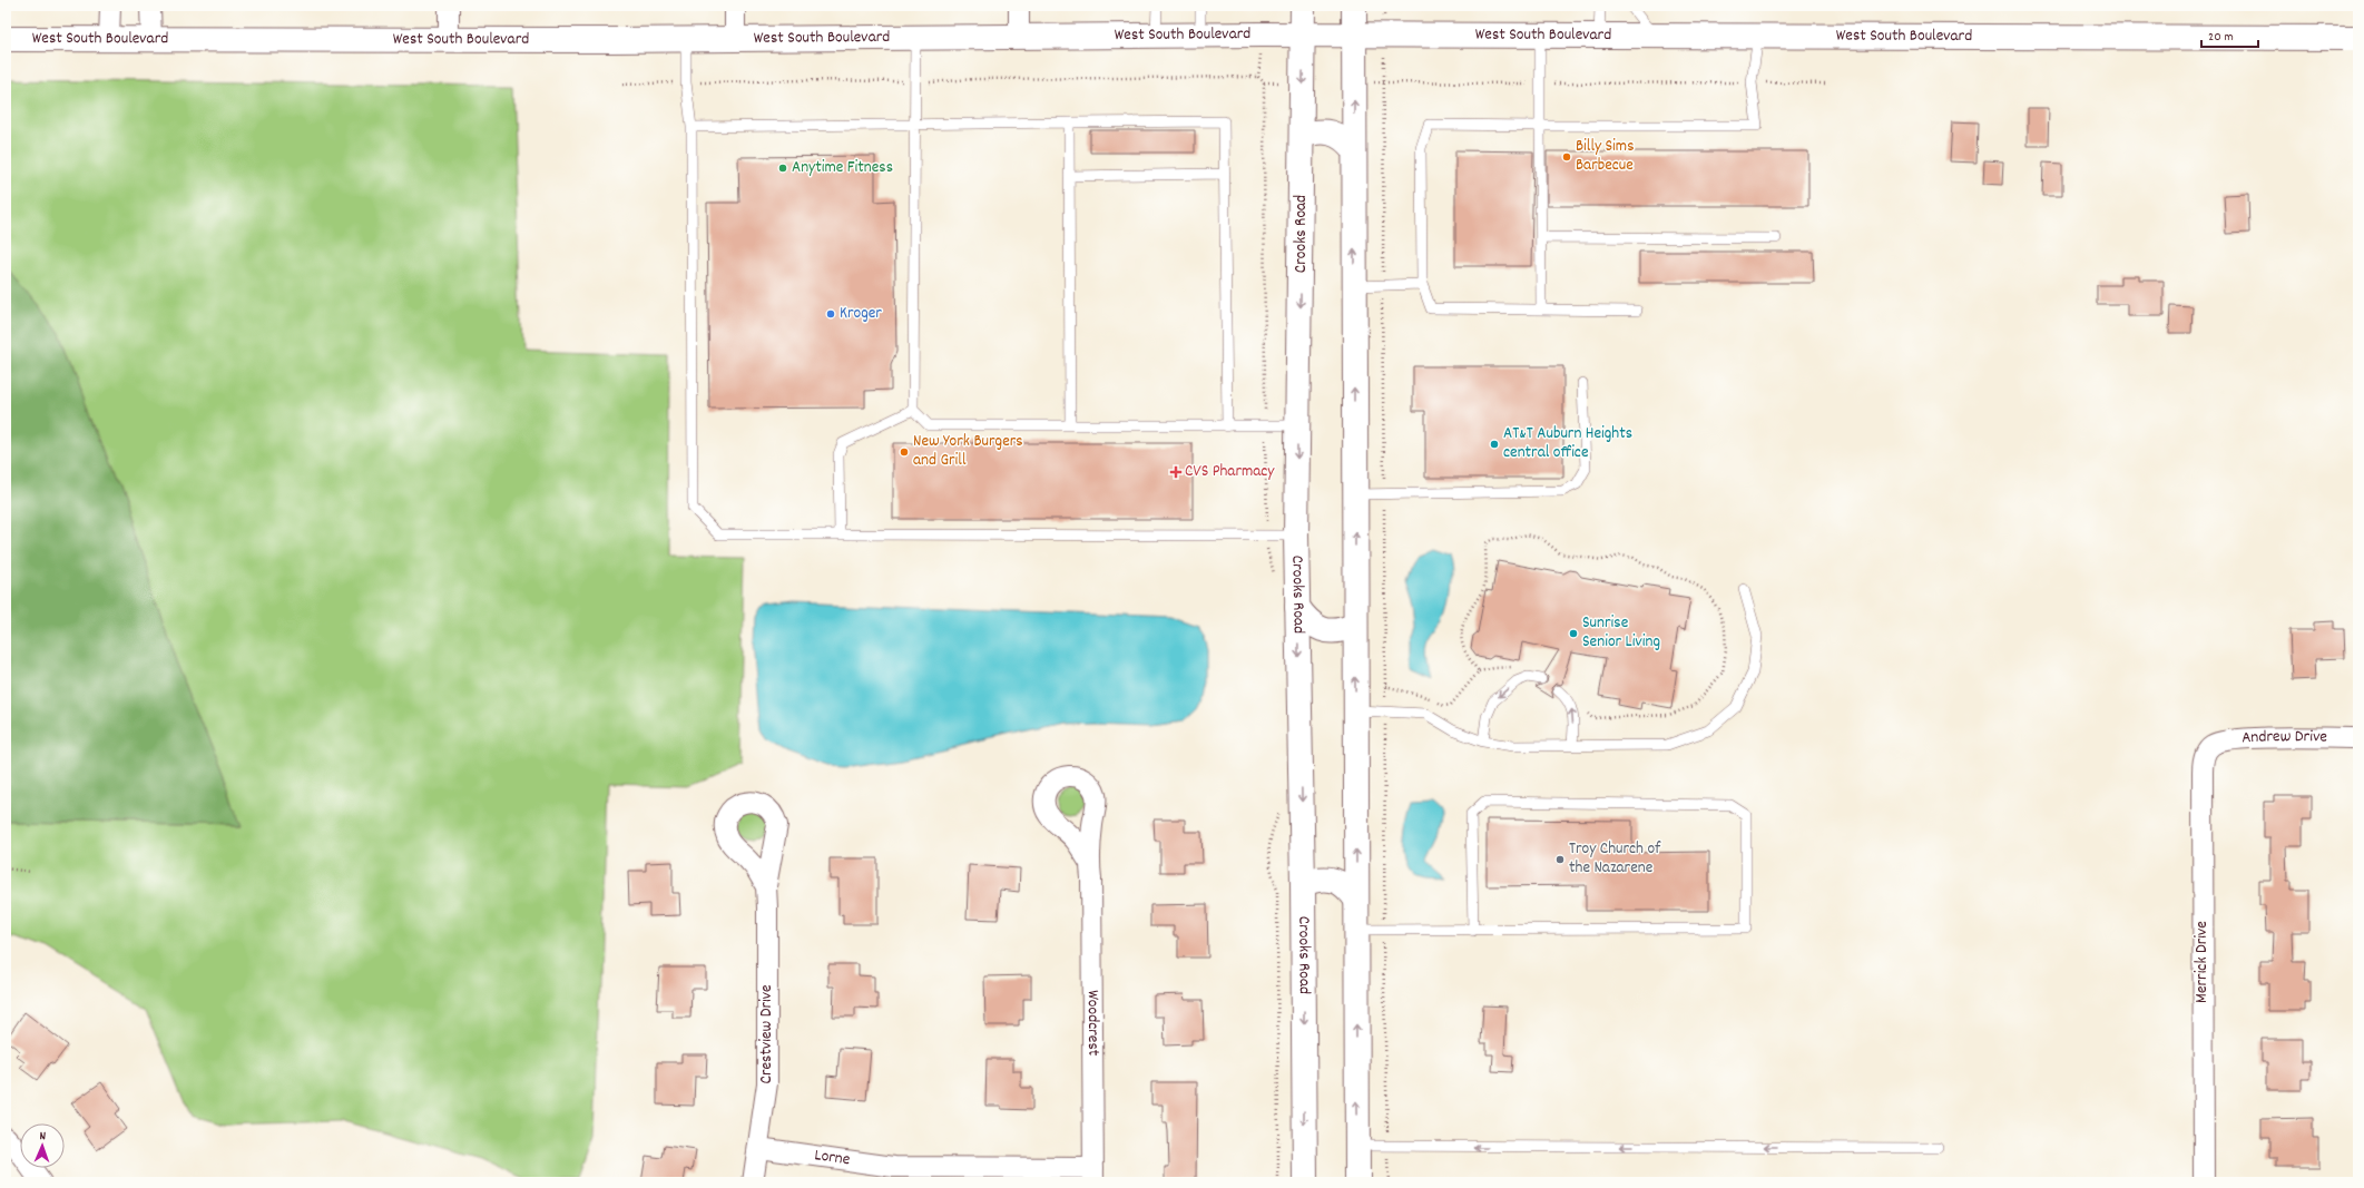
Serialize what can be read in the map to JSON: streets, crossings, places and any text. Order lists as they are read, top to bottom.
{
  "streets": {
    "main road": ["West South Boulevard", "Crooks Road"],
    "street": [
      "Andrew Drive",
      "Merrick Drive",
      "Woodcrest",
      "Crestview Drive",
      "Lorne"
    ]
  },
  "crossings": [
    ["West South Boulevard", "Crooks Road"],
    ["Andrew Drive", "Merrick Drive"],
    ["Woodcrest", "Lorne"],
    ["Crestview Drive", "Lorne"]
  ],
  "places": {
    "other": [
      "Billy Sims Barbecue",
      "Anytime Fitness",
      "Kroger",
      "AT&T Auburn Heights central office",
      "New York Burgers and Grill",
      "Sunrise Senior Living",
      "Troy Church of the Nazarene"
    ],
    "health": ["CVS Pharmacy"]
  },
  "scale_bar": "20 m",
  "north": "top"
}
